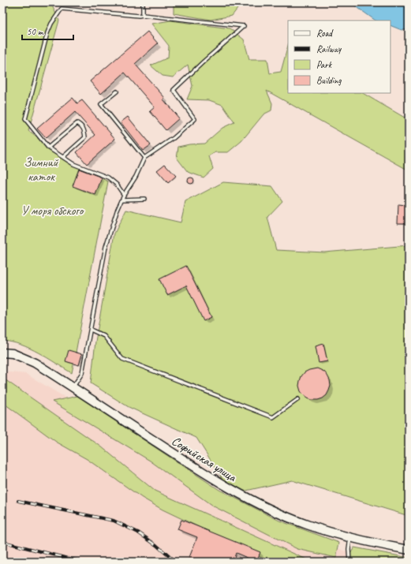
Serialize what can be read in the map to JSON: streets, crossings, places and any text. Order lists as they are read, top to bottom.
{
  "streets": {
    "main road": ["Софийская улица"]
  },
  "parks": ["Зимний каток", "У моря обского"],
  "legend": [
    "Road",
    "Railway",
    "Park",
    "Building"
  ],
  "scale_bar": "50 m"
}
